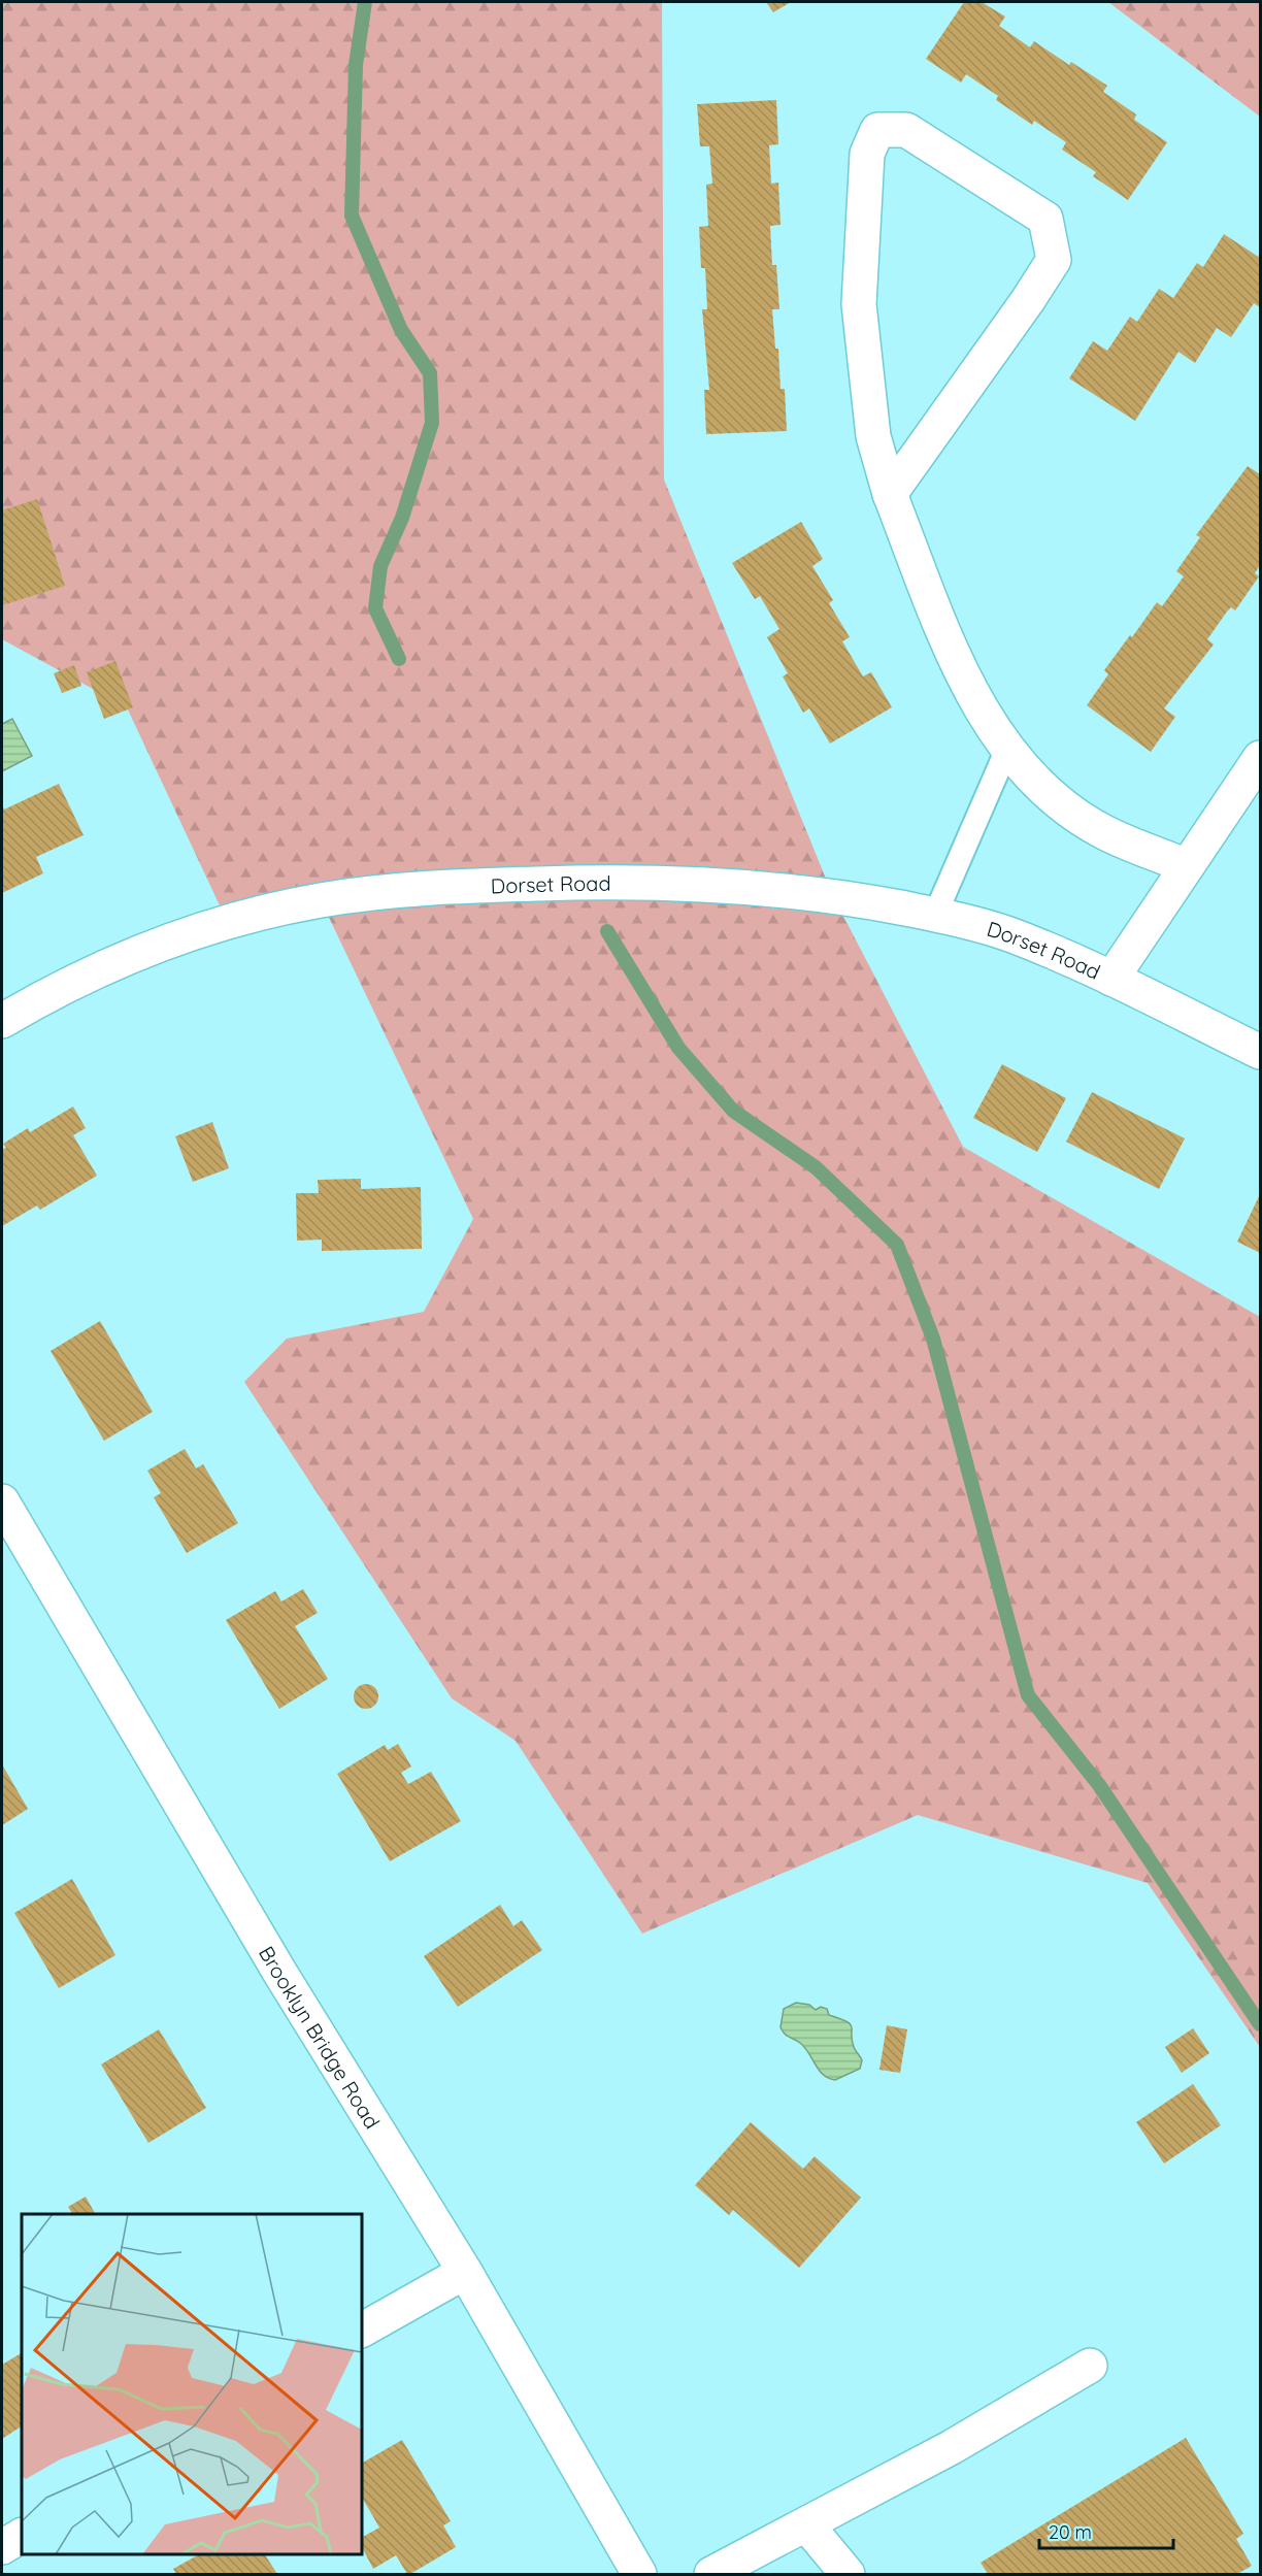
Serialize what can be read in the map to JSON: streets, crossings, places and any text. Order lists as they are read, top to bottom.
{
  "streets": {
    "street": ["Dorset Road", "Brooklyn Bridge Road"]
  },
  "scale_bar": "20 m"
}
